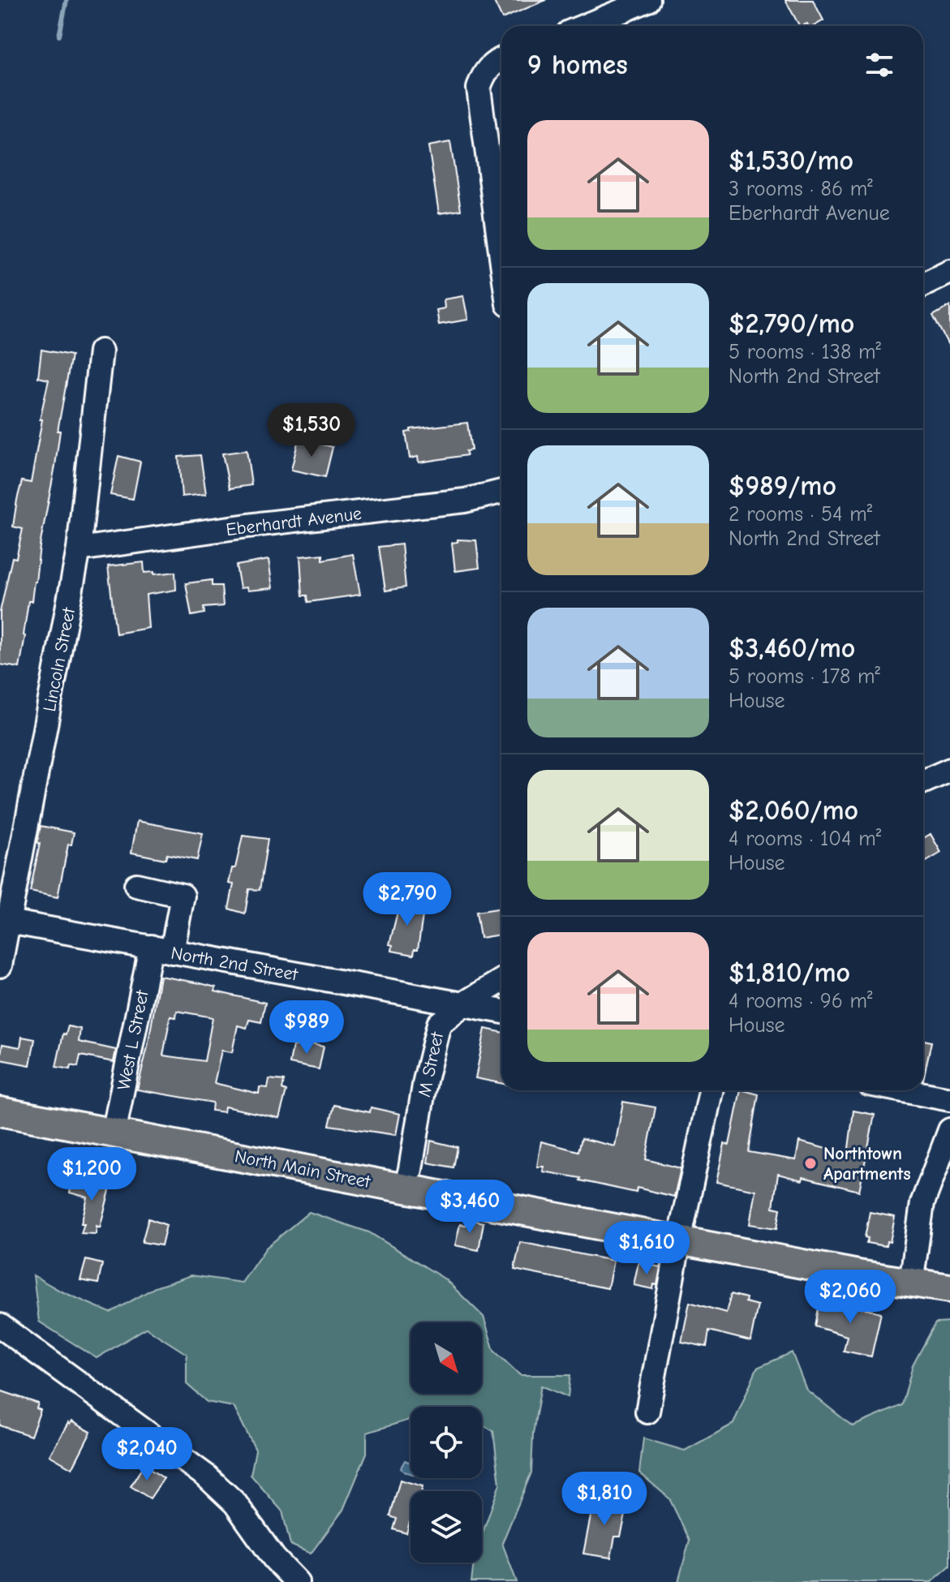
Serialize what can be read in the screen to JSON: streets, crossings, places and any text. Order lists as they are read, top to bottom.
{
  "streets": {
    "main road": ["North Main Street"],
    "street": [
      "Eberhardt Avenue",
      "Lincoln Street",
      "North 2nd Street",
      "West L Street",
      "M Street"
    ]
  },
  "crossings": [
    ["Eberhardt Avenue", "Lincoln Street"],
    ["Lincoln Street", "North 2nd Street"],
    ["North 2nd Street", "West L Street"],
    ["North 2nd Street", "M Street"],
    ["West L Street", "North Main Street"],
    ["M Street", "North Main Street"]
  ],
  "places": ["Northtown Apartments"],
  "north": "bottom right",
  "page": {
    "heading": "9 homes",
    "list": [
      {
        "name": "$1,530/mo",
        "note": "3 rooms · 86 m² · Eberhardt Avenue"
      },
      {
        "name": "$2,790/mo",
        "note": "5 rooms · 138 m² · North 2nd Street"
      },
      {
        "name": "$989/mo",
        "note": "2 rooms · 54 m² · North 2nd Street"
      },
      {
        "name": "$3,460/mo",
        "note": "5 rooms · 178 m² · House"
      },
      {
        "name": "$2,060/mo",
        "note": "4 rooms · 104 m² · House"
      },
      {
        "name": "$1,810/mo",
        "note": "4 rooms · 96 m² · House"
      }
    ],
    "price": [
      "$1,530",
      "$2,790",
      "$989",
      "$1,200",
      "$3,460",
      "$1,610",
      "$2,060",
      "$2,040",
      "$1,810"
    ]
  }
}
